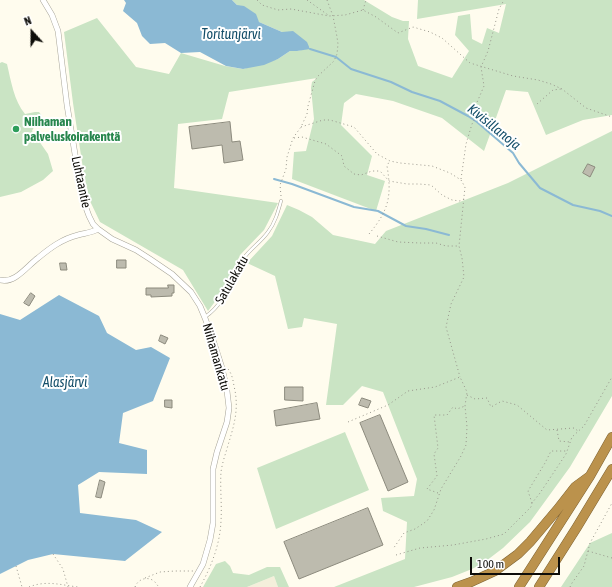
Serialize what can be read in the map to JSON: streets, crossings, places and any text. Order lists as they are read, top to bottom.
{
  "streets": {
    "street": ["Luhtaantie", "Niihamankatu"],
    "lane": ["Satulakatu"]
  },
  "crossings": [
    ["Luhtaantie", "Niihamankatu"],
    ["Satulakatu", "Niihamankatu"]
  ],
  "water": ["Toritunjärvi", "Kivisillanoja", "Alasjärvi"],
  "places": ["Niihaman palveluskoirakenttä"],
  "scale_bar": "100 m",
  "north": "top"
}
